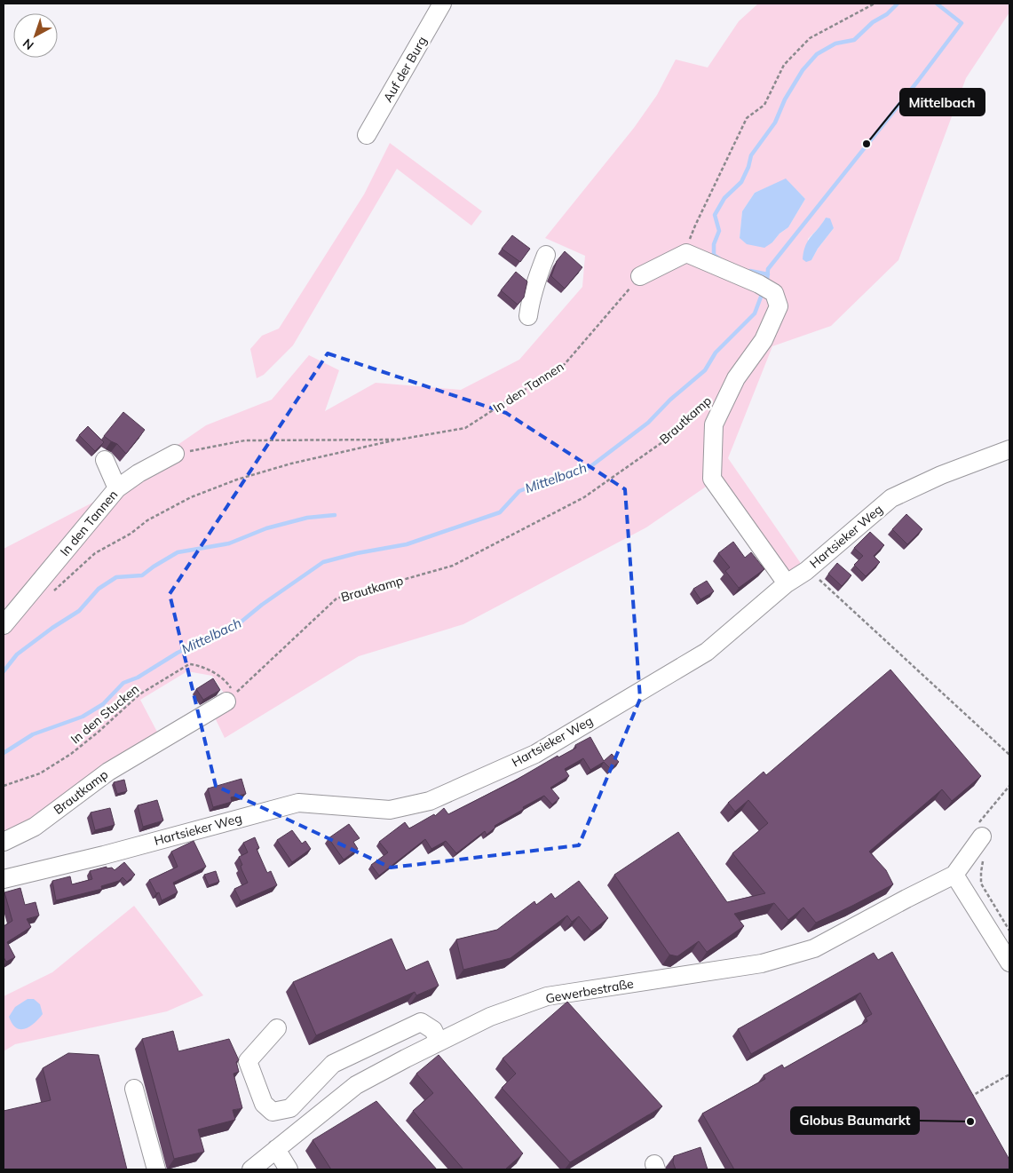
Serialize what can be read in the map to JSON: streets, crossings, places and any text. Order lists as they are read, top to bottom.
{
  "streets": {
    "street": [
      "Auf der Burg",
      "In den Tannen",
      "Brautkamp",
      "Hartsieker Weg",
      "Gewerbestraße"
    ],
    "path": ["In den Stucken"]
  },
  "crossings": [
    ["Brautkamp", "In den Stucken"]
  ],
  "water": ["Mittelbach"],
  "places": ["Mittelbach", "Globus Baumarkt"],
  "north": "bottom left"
}
